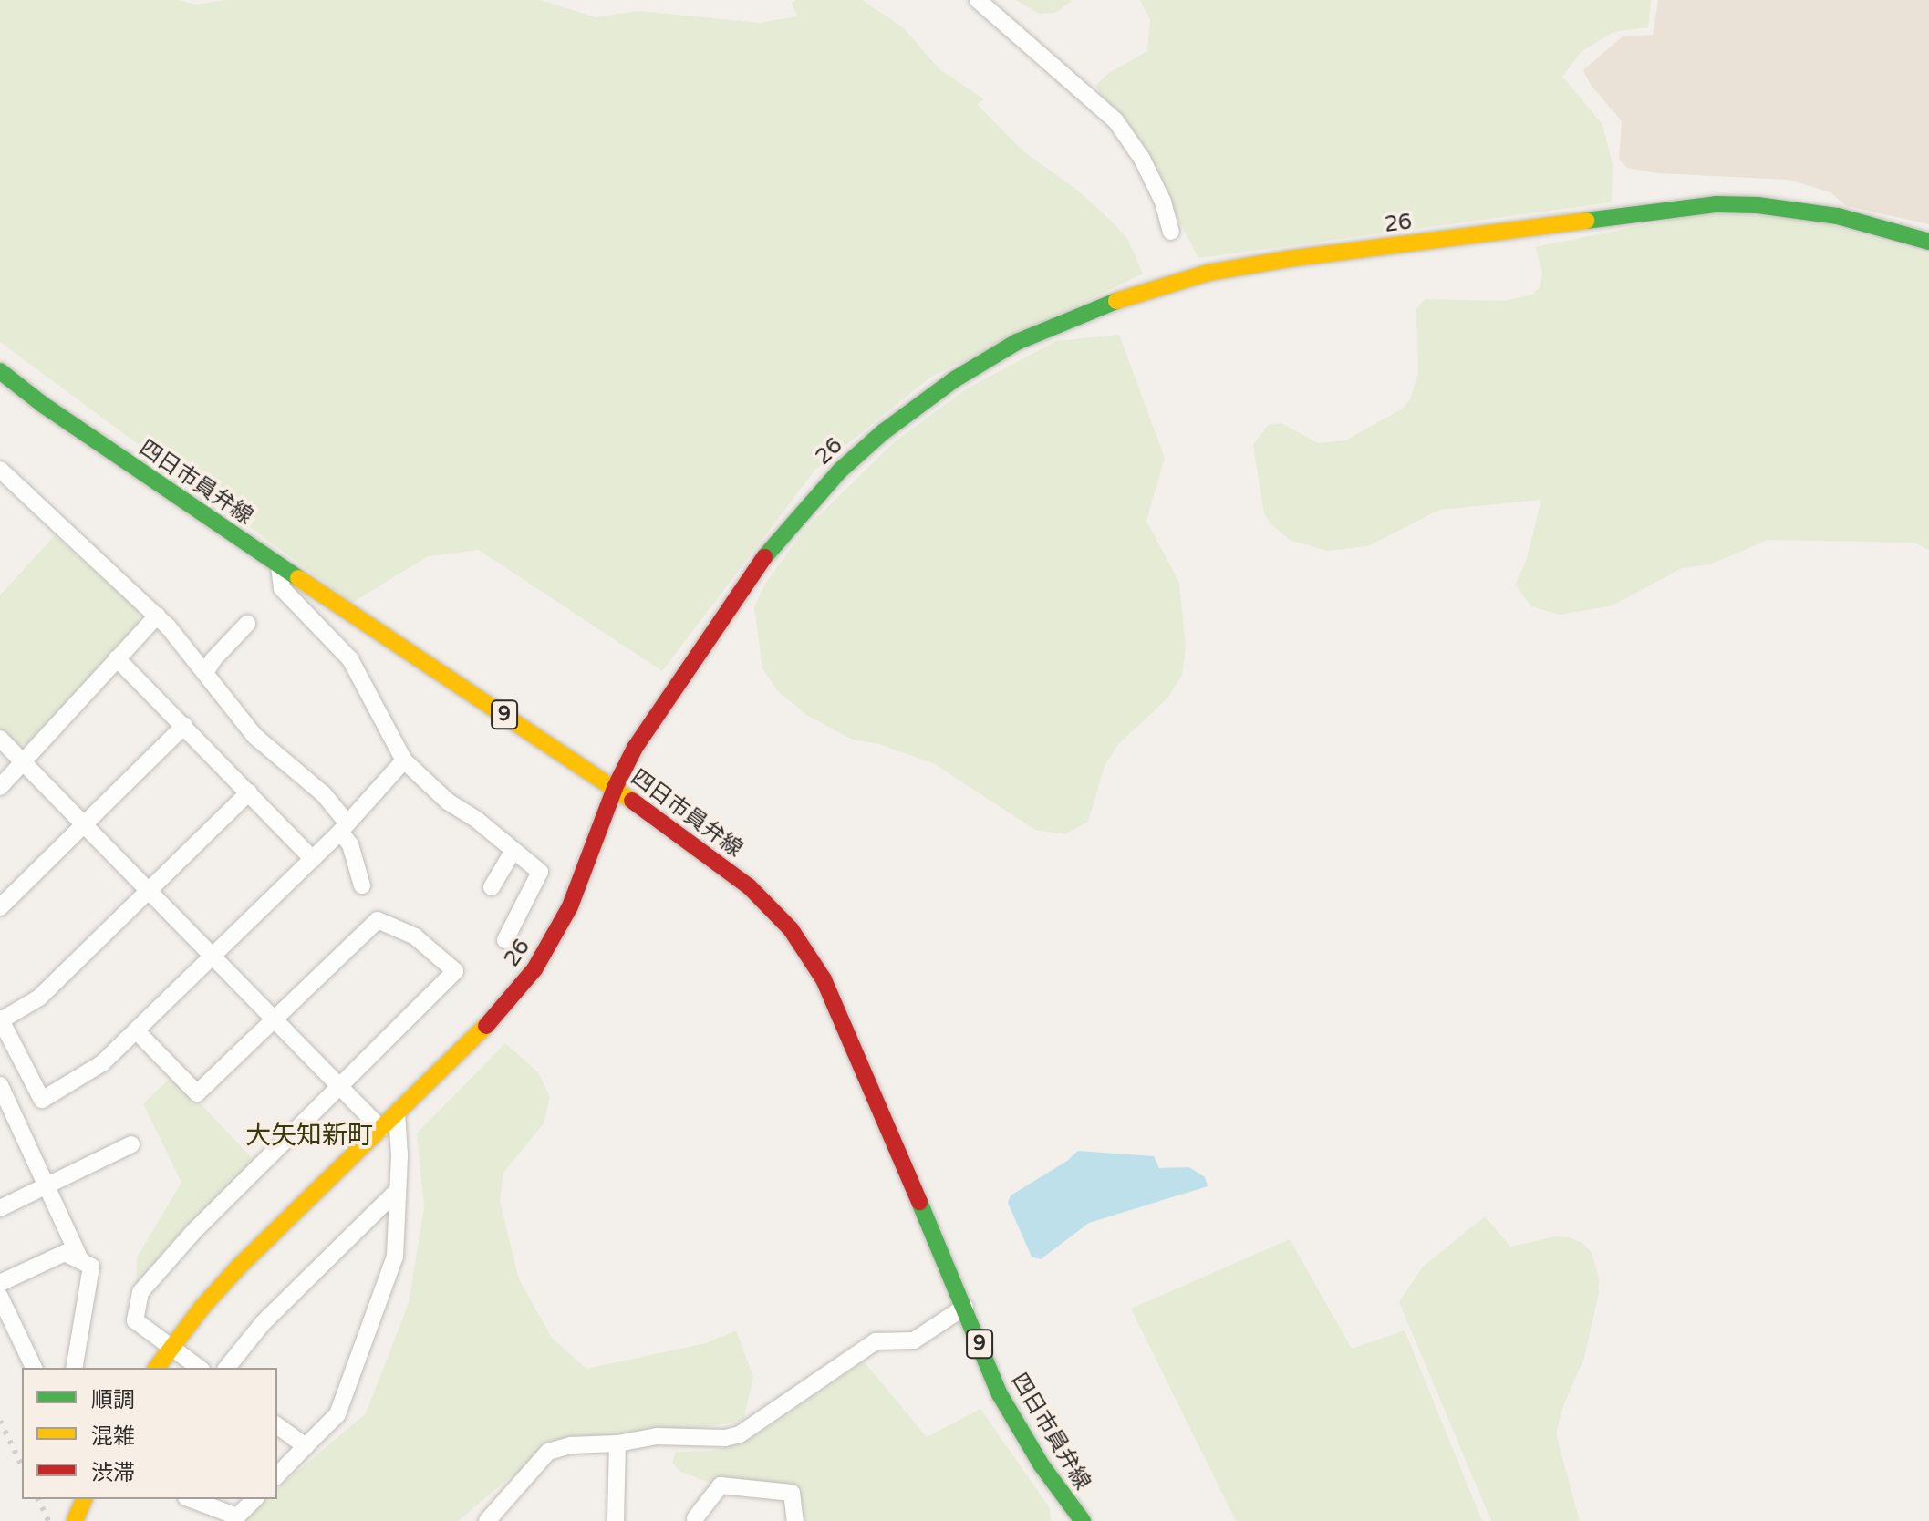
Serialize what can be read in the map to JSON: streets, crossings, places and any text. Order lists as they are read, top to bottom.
{
  "streets": {
    "street": ["26", "四日市員弁線", "9"]
  },
  "crossings": [
    ["26", "四日市員弁線"]
  ],
  "districts": ["大矢知新町"],
  "legend": ["順調", "混雑", "渋滞"]
}
